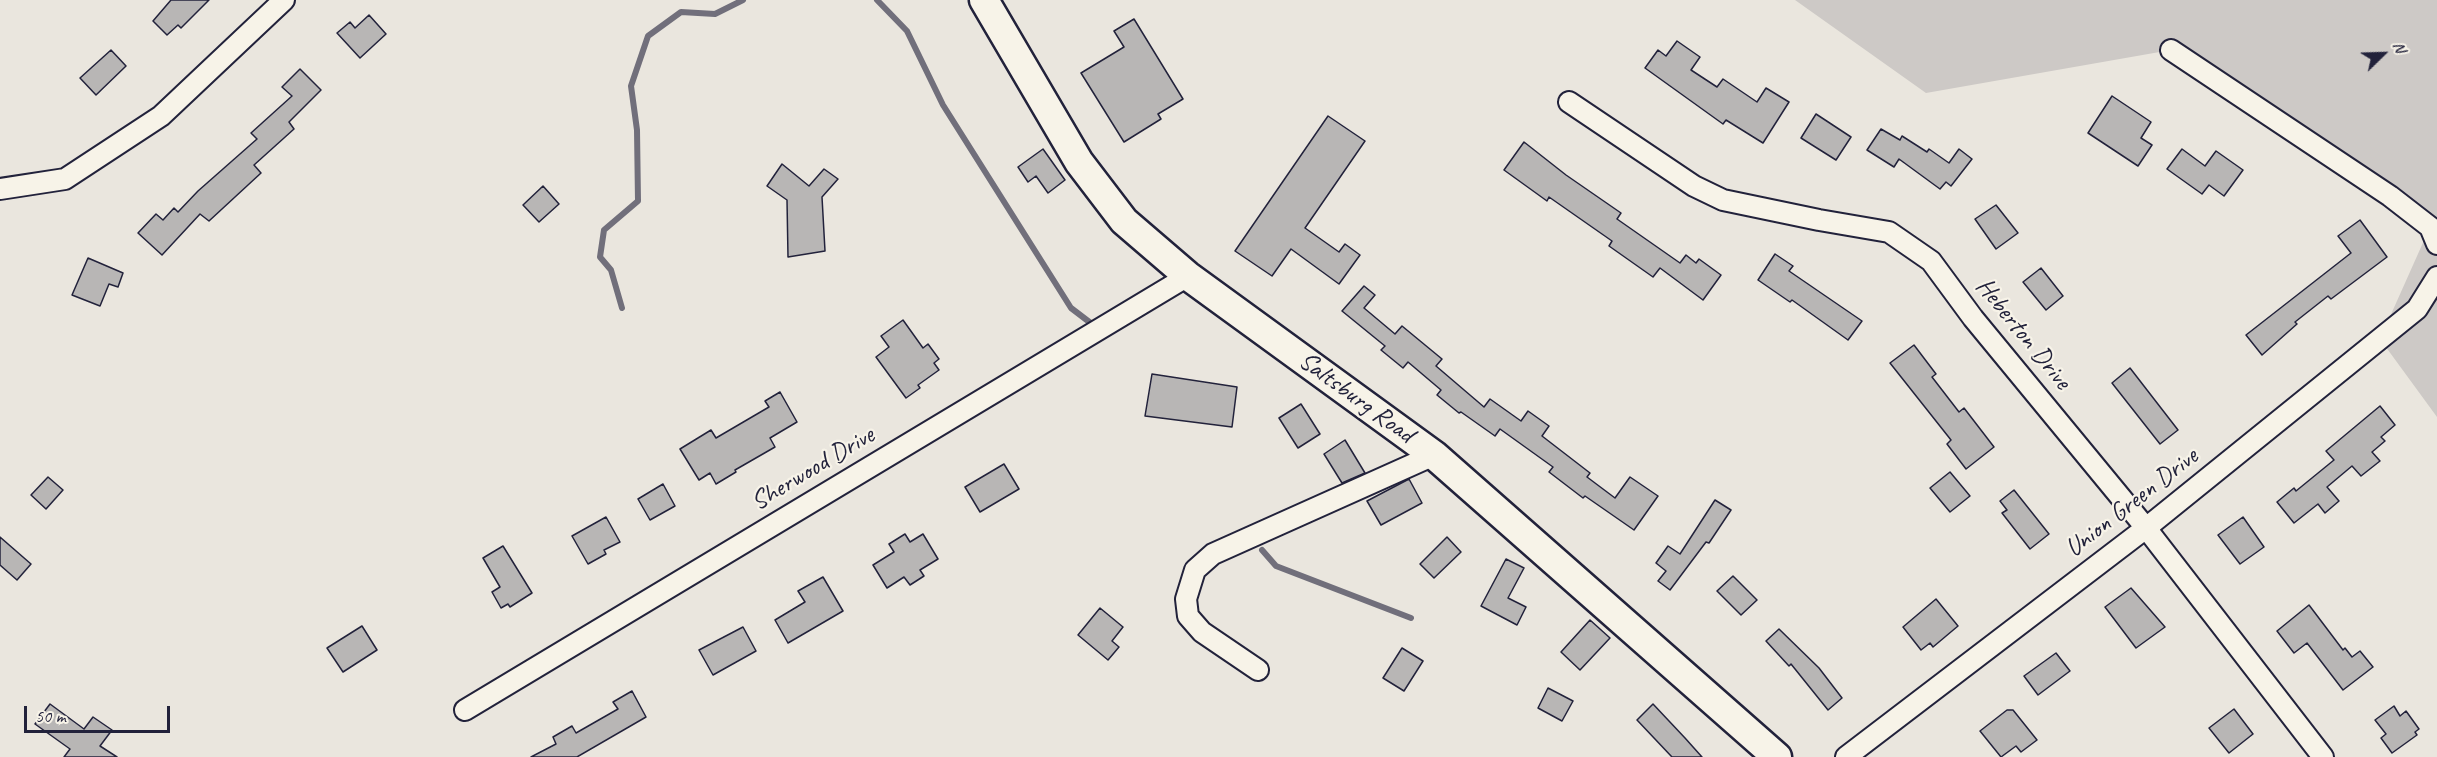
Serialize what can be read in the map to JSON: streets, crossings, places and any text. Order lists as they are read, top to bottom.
{
  "streets": {
    "main road": ["Saltsburg Road"],
    "street": ["Heberton Drive", "Sherwood Drive", "Union Green Drive"]
  },
  "crossings": [
    ["Heberton Drive", "Union Green Drive"],
    ["Saltsburg Road", "Sherwood Drive"]
  ],
  "scale_bar": "50 m",
  "north": "top right"
}
